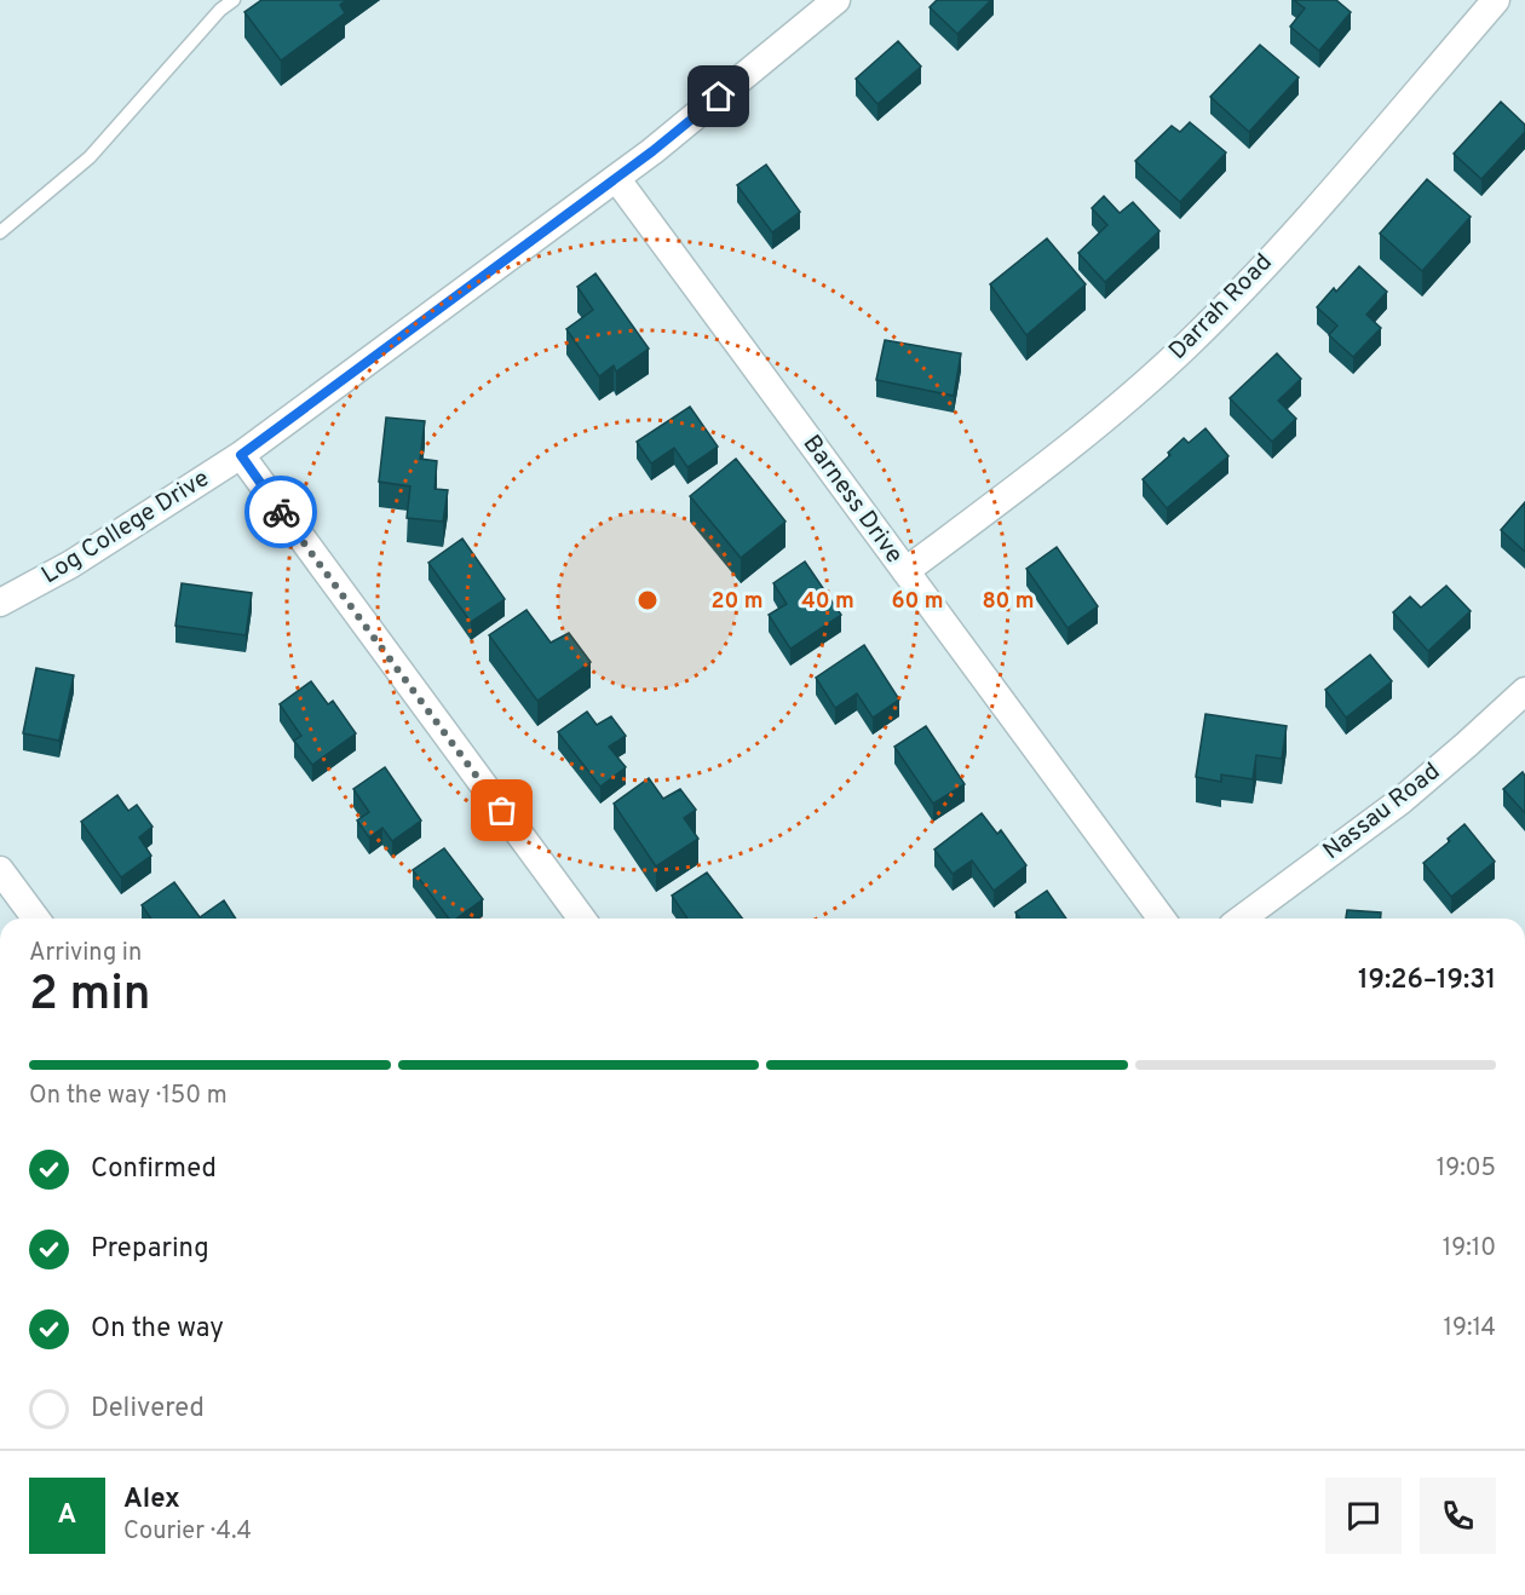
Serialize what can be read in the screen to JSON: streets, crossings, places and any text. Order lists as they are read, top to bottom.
{
  "streets": {
    "street": [
      "Darrah Road",
      "Barness Drive",
      "Log College Drive",
      "Nassau Road"
    ]
  },
  "crossings": [
    ["Darrah Road", "Barness Drive"],
    ["Barness Drive", "Log College Drive"]
  ],
  "page": {
    "heading": ["2 min", "Arriving in", "19:26–19:31"],
    "panel": ["Alex", "Courier · 4.4"],
    "bar": "On the way · 150 m",
    "list": [
      ["Confirmed", "19:05"],
      ["Preparing", "19:10"],
      ["On the way", "19:14"],
      "Delivered"
    ],
    "round": "A"
  },
  "rings": [
    "20 m",
    "40 m",
    "60 m",
    "80 m"
  ]
}
